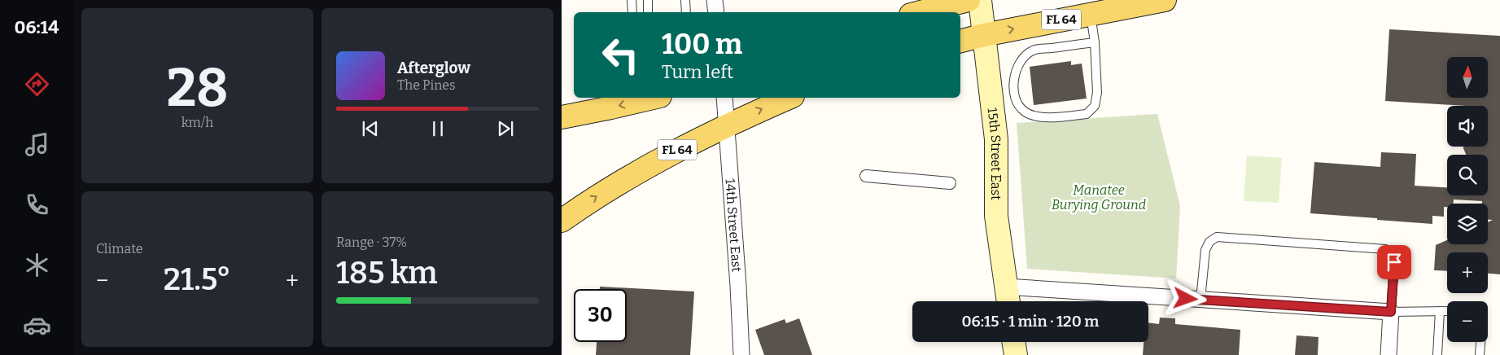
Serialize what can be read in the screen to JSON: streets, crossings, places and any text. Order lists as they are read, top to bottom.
{
  "streets": {
    "main road": ["FL 64", "15th Street East"],
    "street": ["14th Street East"]
  },
  "crossings": [
    ["FL 64", "15th Street East"],
    ["FL 64", "14th Street East"]
  ],
  "parks": ["Manatee Burying Ground"],
  "north": "top",
  "page": {
    "tabs": "06:14",
    "tile": [
      ["28", "km/h"],
      "Climate",
      ["Range · 37%", "185 km"]
    ],
    "turn": ["100 m", "Turn left"],
    "song": ["Afterglow", "The Pines"],
    "map_buttons": ["+", "−"],
    "heat": ["−", "21.5°", "+"],
    "limit": "30",
    "trip": "06:15 · 1 min · 120 m"
  }
}
